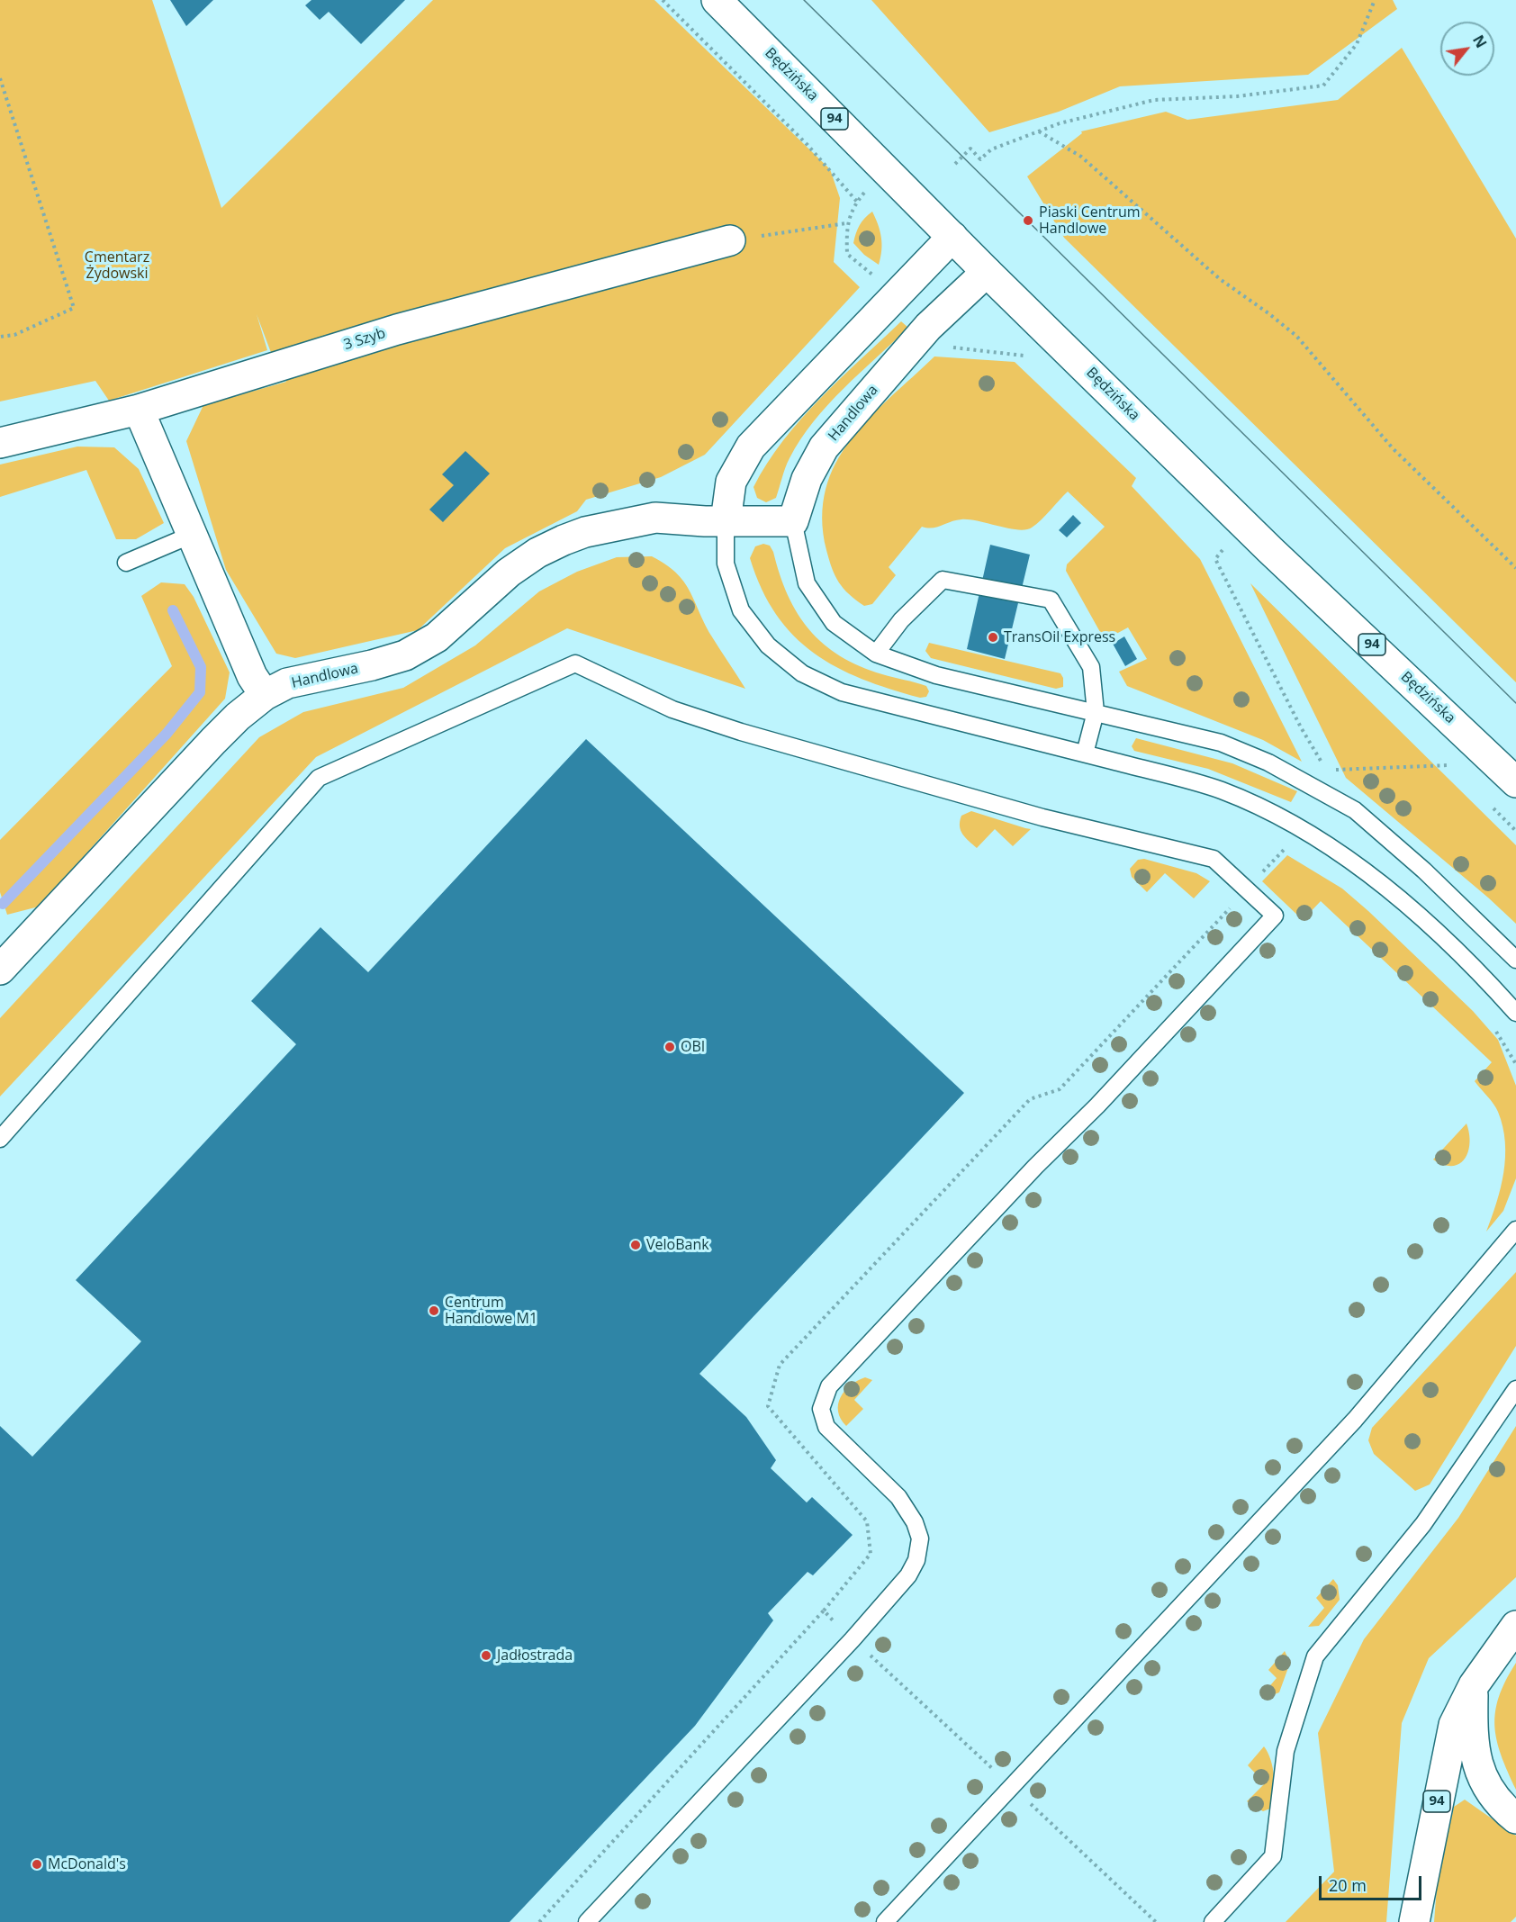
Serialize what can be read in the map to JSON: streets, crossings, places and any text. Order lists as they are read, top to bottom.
{
  "streets": {
    "street": [
      "Będzińska",
      "94",
      "3 Szyb",
      "Handlowa"
    ]
  },
  "crossings": [
    ["Będzińska", "Handlowa"]
  ],
  "parks": ["Cmentarz Żydowski"],
  "places": [
    "Piaski Centrum Handlowe",
    "TransOil Express",
    "OBI",
    "VeloBank",
    "Centrum Handlowe M1",
    "Jadłostrada",
    "McDonald's"
  ],
  "scale_bar": "20 m",
  "north": "top right"
}
